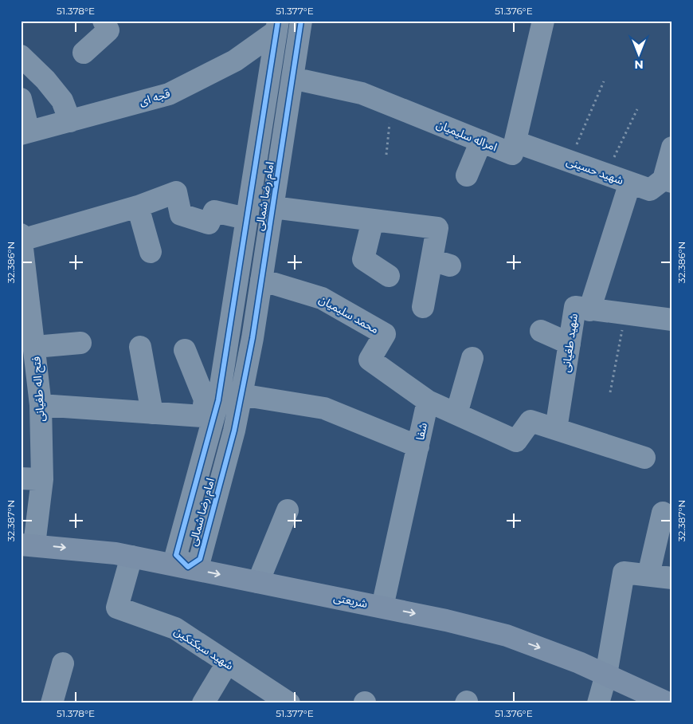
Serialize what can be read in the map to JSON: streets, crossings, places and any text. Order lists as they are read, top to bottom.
{
  "streets": {
    "main road": ["شریعتی"],
    "street": [
      "قجه ای",
      "امراله سلیمیان",
      "شهید حسینی",
      "امام رضا شمالی",
      "محمد سلیمیان",
      "شهید طغیانی",
      "فتح اله طغیانی",
      "شفا",
      "شهید سبکتکین"
    ]
  },
  "crossings": [
    ["قجه ای", "امام رضا شمالی"],
    ["امراله سلیمیان", "شهید حسینی"],
    ["امراله سلیمیان", "امام رضا شمالی"],
    ["امام رضا شمالی", "محمد سلیمیان"],
    ["امام رضا شمالی", "شریعتی"],
    ["محمد سلیمیان", "شفا"],
    ["فتح اله طغیانی", "شریعتی"],
    ["شفا", "شریعتی"],
    ["شریعتی", "شهید سبکتکین"]
  ],
  "one_way": ["شریعتی"],
  "north": "bottom",
  "coordinates": [
    "51.378°E",
    "51.377°E",
    "51.376°E",
    "32.386°N",
    "32.387°N"
  ]
}
